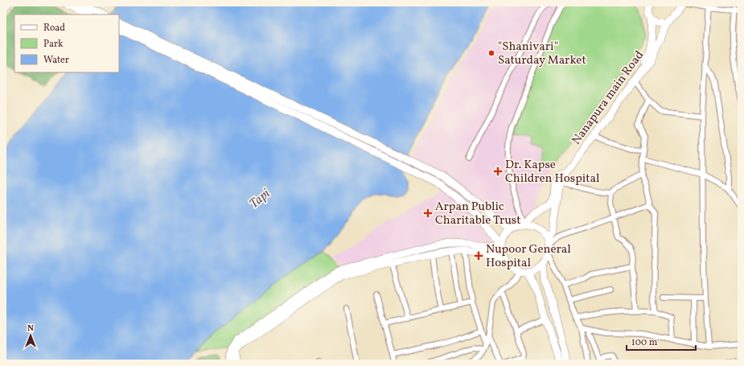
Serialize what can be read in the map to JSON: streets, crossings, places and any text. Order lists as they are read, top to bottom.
{
  "streets": {
    "main road": ["Nanapura main Road"]
  },
  "water": ["Tapi"],
  "places": {
    "other": ["\"Shanivari\" Saturday Market"],
    "health": ["Dr. Kapse Children Hospital", "Arpan Public Charitable Trust", "Nupoor General Hospital"]
  },
  "legend": ["Road", "Park", "Water"],
  "scale_bar": "100 m",
  "north": "top"
}
